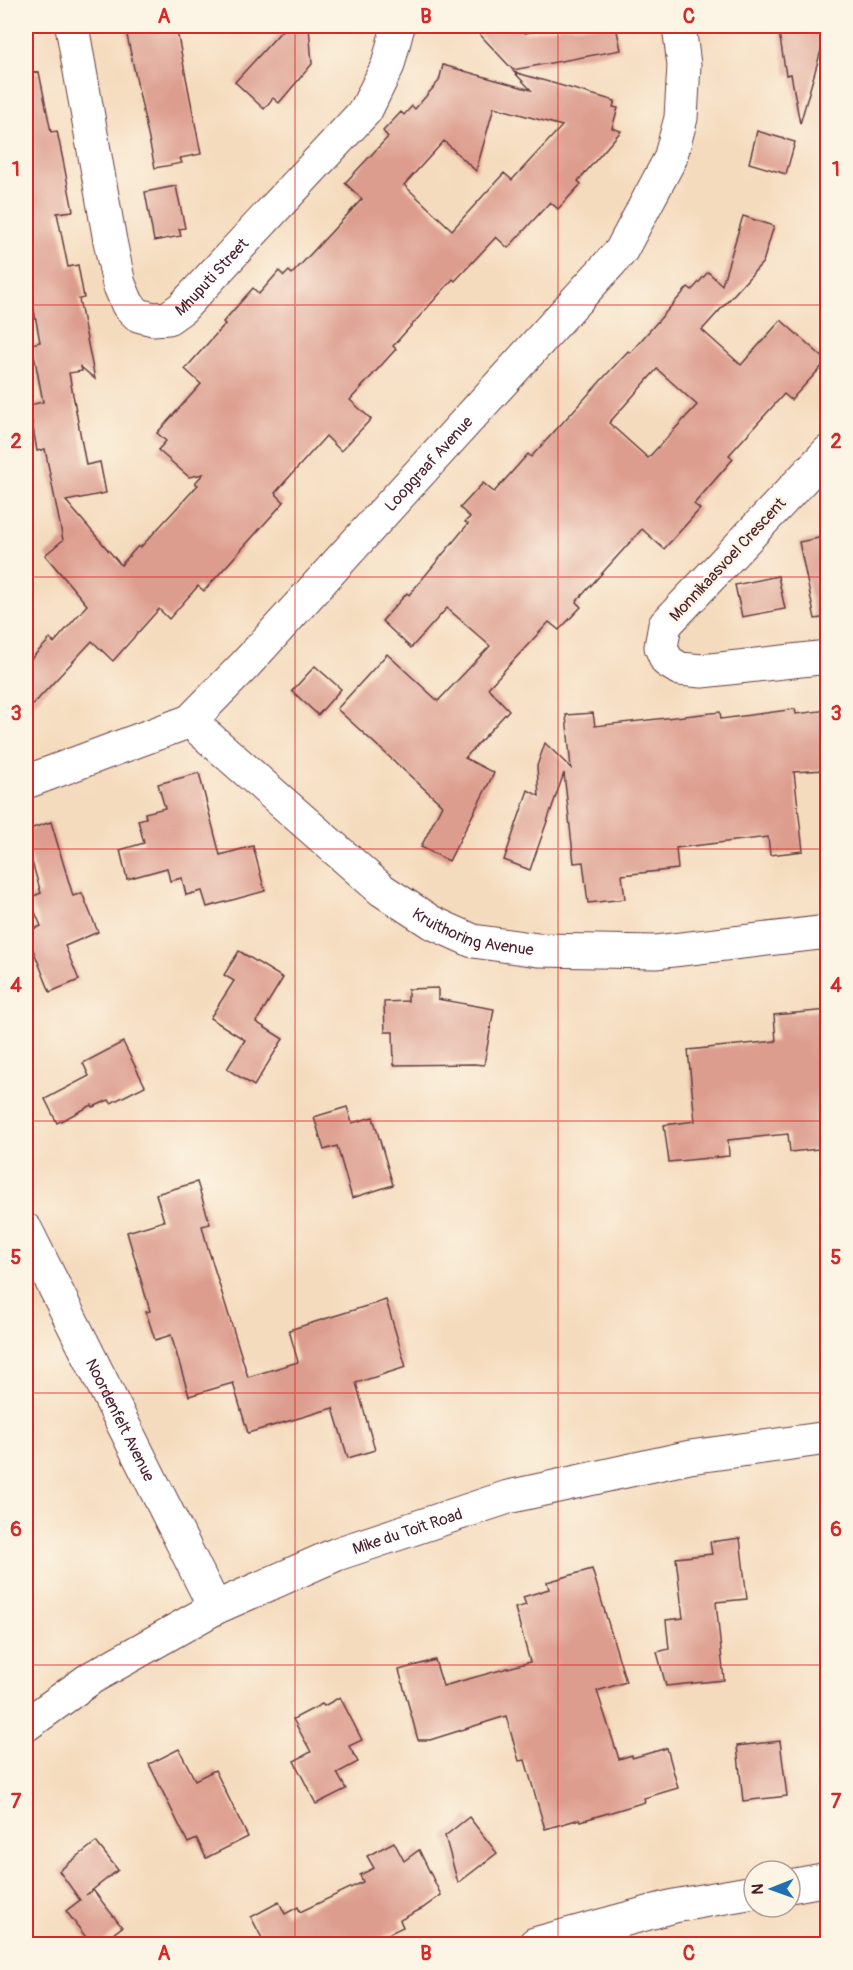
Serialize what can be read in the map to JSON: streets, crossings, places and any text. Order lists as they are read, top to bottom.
{
  "streets": {
    "street": [
      "Mhuputi Street",
      "Loopgraaf Avenue",
      "Monnikaasvoel Crescent",
      "Kruithoring Avenue",
      "Noordenfelt Avenue",
      "Mike du Toit Road"
    ]
  },
  "crossings": [
    ["Loopgraaf Avenue", "Kruithoring Avenue"],
    ["Noordenfelt Avenue", "Mike du Toit Road"]
  ],
  "north": "left",
  "grid": {
    "columns": ["A", "B", "C"],
    "rows": [
      "1",
      "2",
      "3",
      "4",
      "5",
      "6",
      "7"
    ]
  }
}
